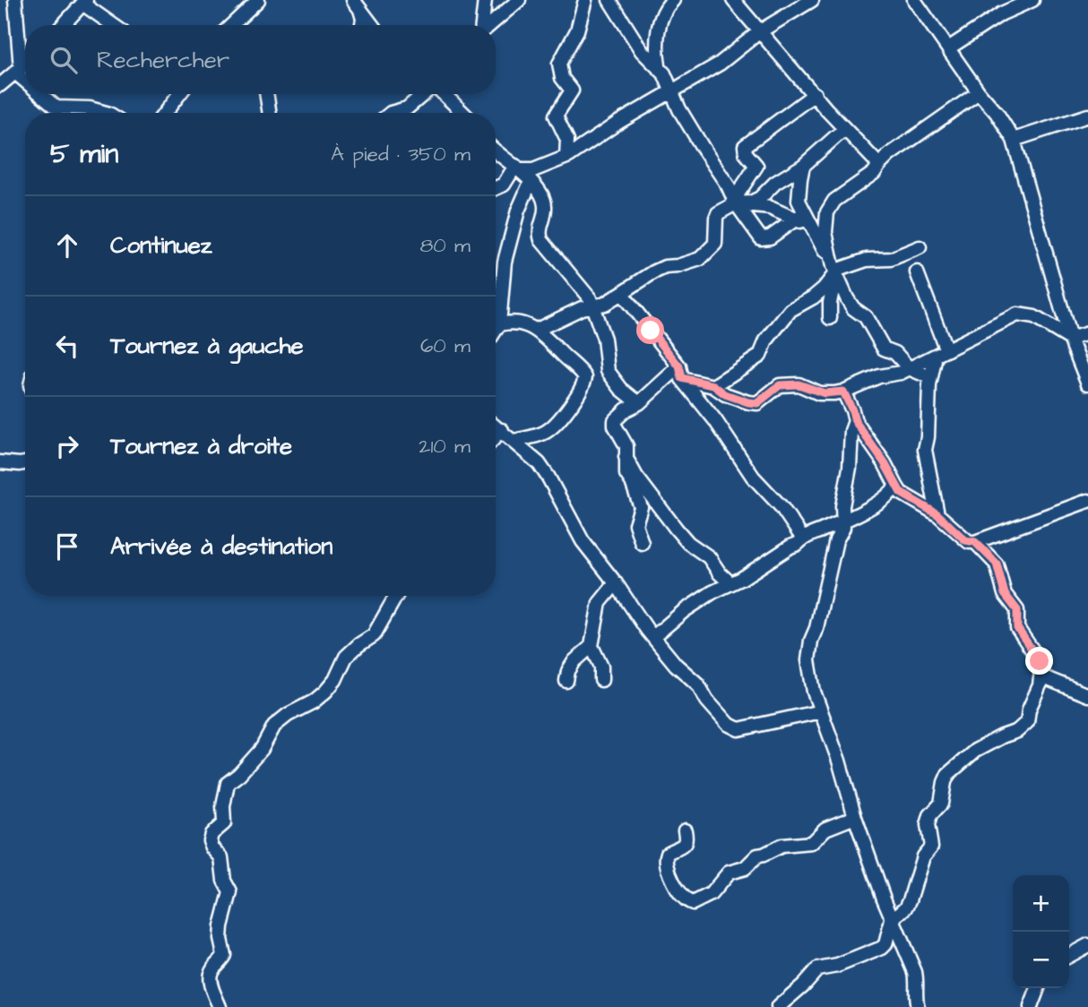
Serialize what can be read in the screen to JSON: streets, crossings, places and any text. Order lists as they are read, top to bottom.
{
  "page": {
    "search": "Rechercher",
    "heading": ["5 min", "À pied · 350 m"],
    "list": [
      ["Continuez", "80 m"],
      ["Tournez à gauche", "60 m"],
      ["Tournez à droite", "210 m"],
      "Arrivée à destination"
    ],
    "map_buttons": ["+", "−"]
  }
}
